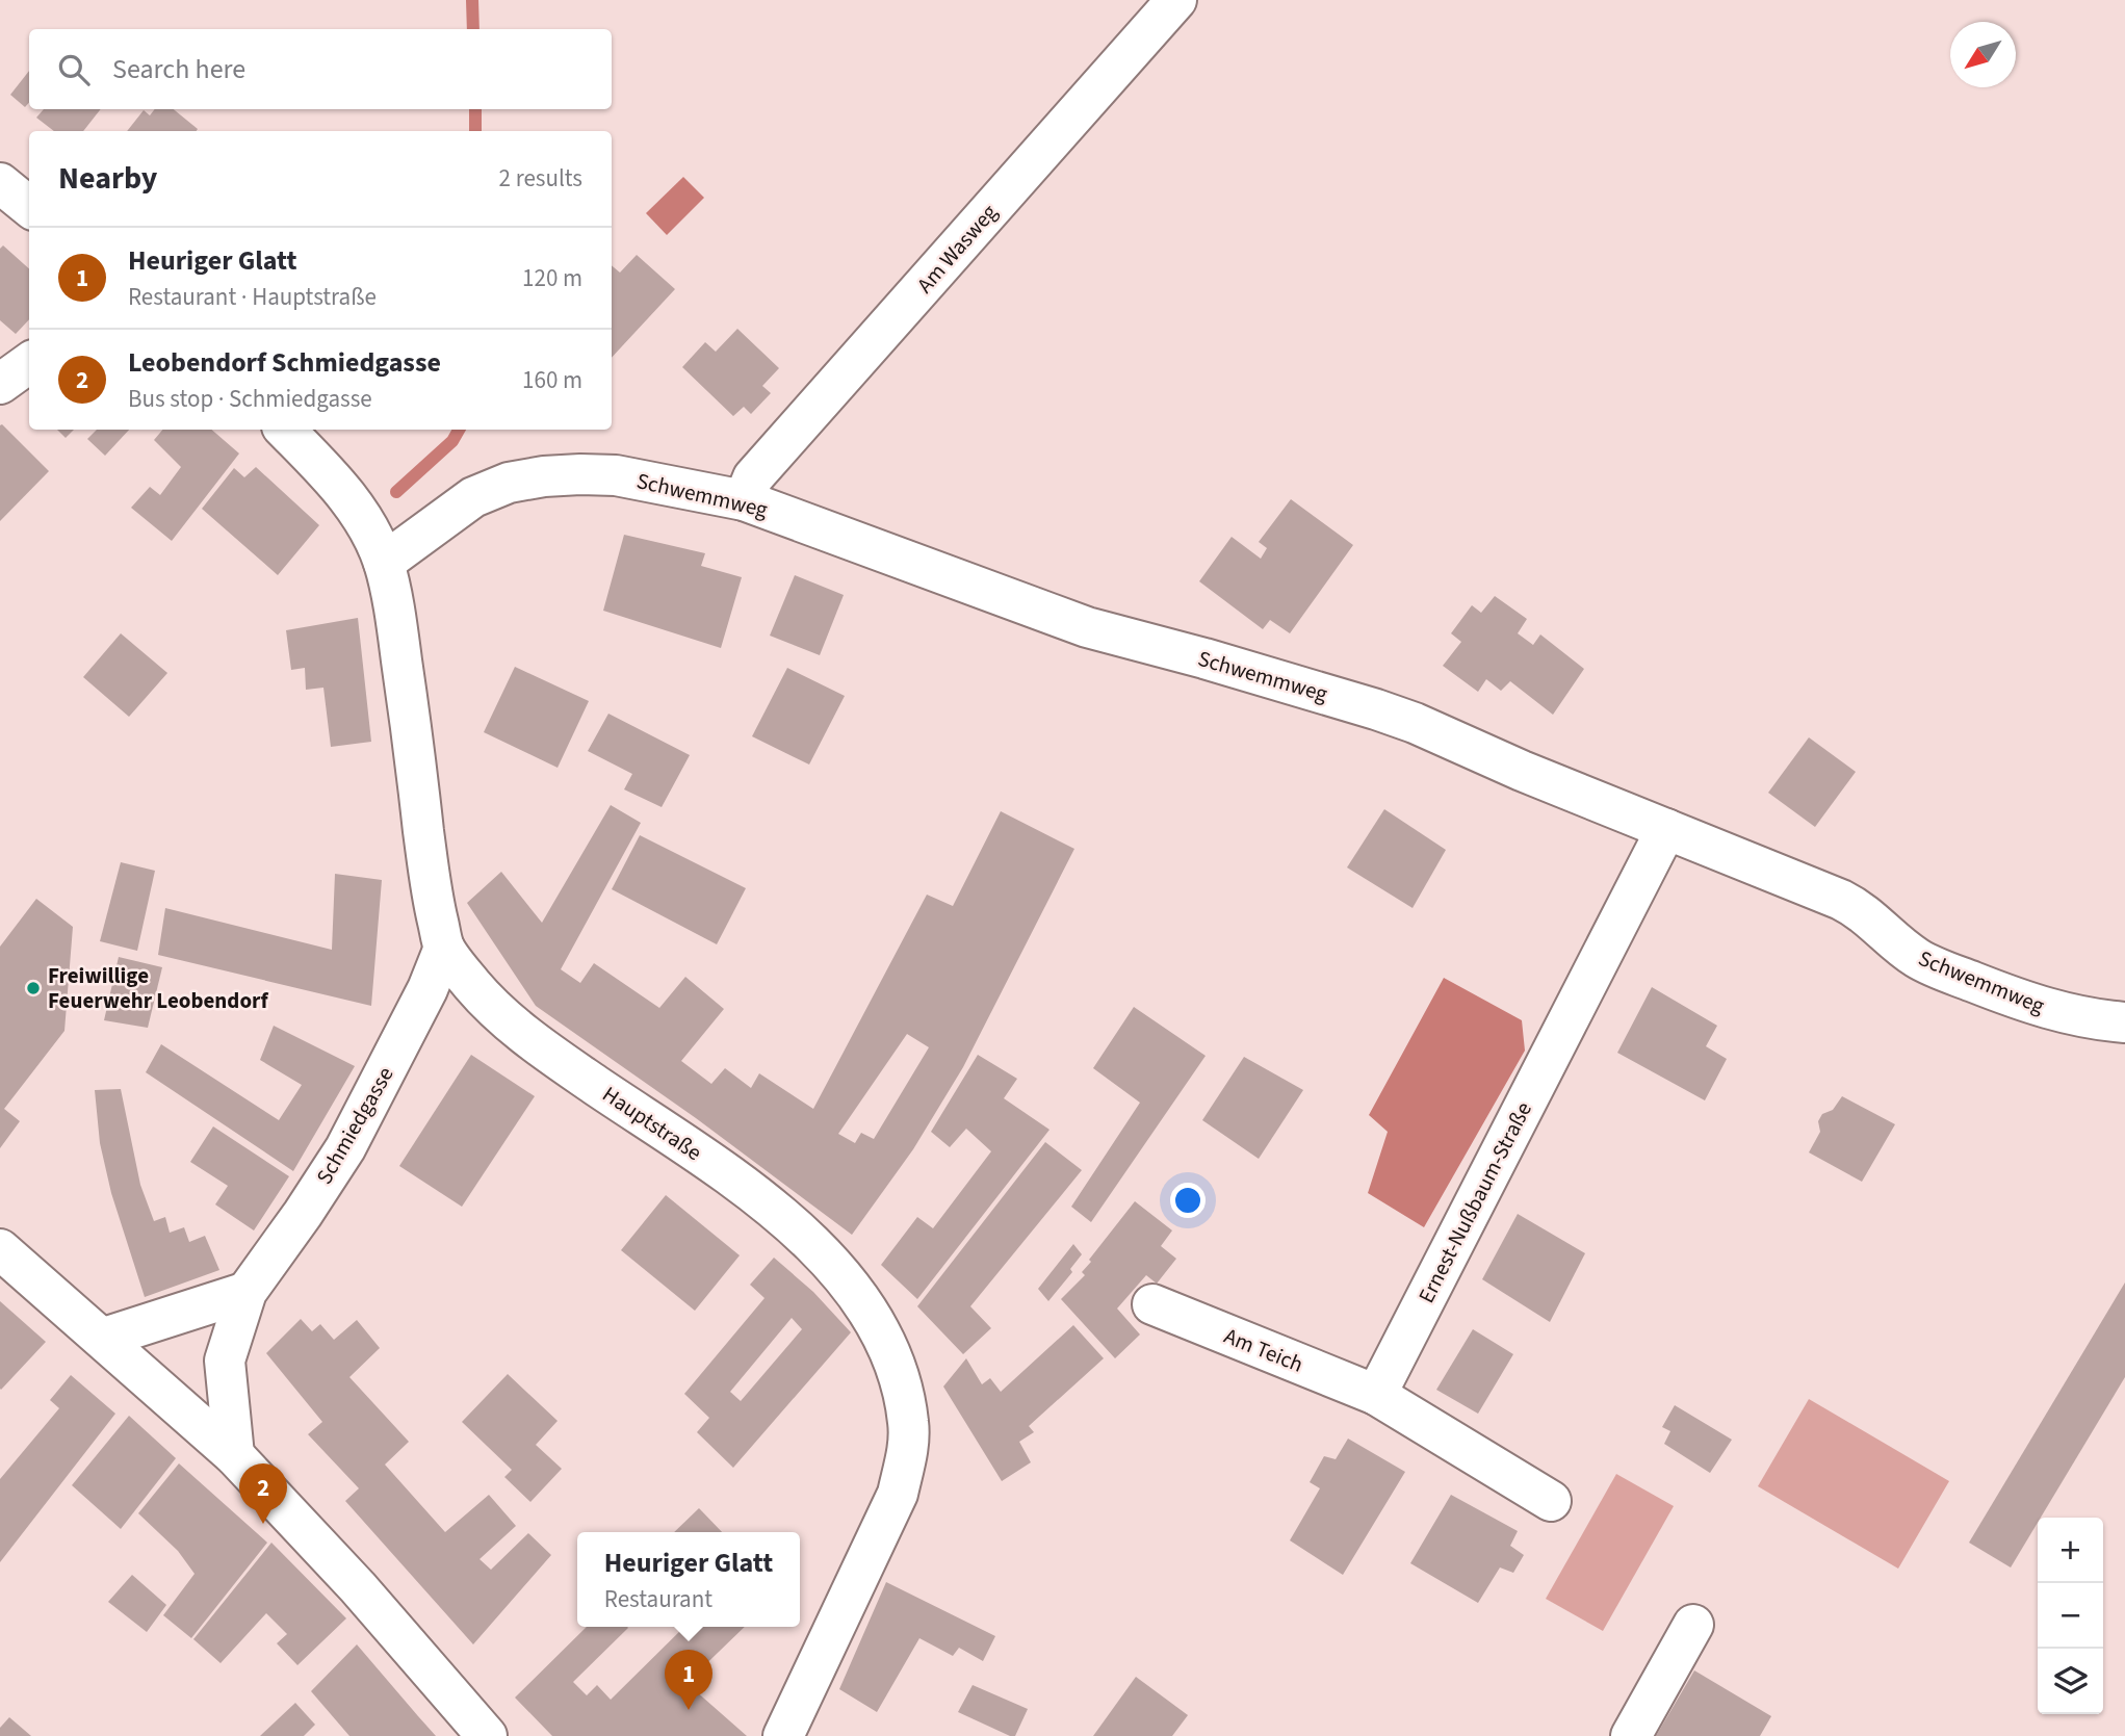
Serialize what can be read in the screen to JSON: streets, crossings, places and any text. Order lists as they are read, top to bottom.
{
  "streets": {
    "street": [
      "Am Wasweg",
      "Schwemmweg",
      "Hauptstraße",
      "Schmiedgasse",
      "Ernest-Nußbaum-Straße",
      "Am Teich"
    ]
  },
  "crossings": [
    ["Am Wasweg", "Schwemmweg"],
    ["Schwemmweg", "Hauptstraße"],
    ["Schwemmweg", "Ernest-Nußbaum-Straße"],
    ["Hauptstraße", "Schmiedgasse"],
    ["Ernest-Nußbaum-Straße", "Am Teich"]
  ],
  "places": ["Freiwillige Feuerwehr Leobendorf"],
  "north": "bottom left",
  "page": {
    "search": "Search here",
    "heading": ["Nearby", "2 results"],
    "list": [
      {
        "mark": "1",
        "name": "Heuriger Glatt",
        "note": "Restaurant · Hauptstraße",
        "value": "120 m"
      },
      {
        "mark": "2",
        "name": "Leobendorf Schmiedgasse",
        "note": "Bus stop · Schmiedgasse",
        "value": "160 m"
      }
    ],
    "pins": ["2", "1"],
    "map_buttons": ["+", "−"],
    "popup": ["Heuriger Glatt", "Restaurant"]
  }
}
